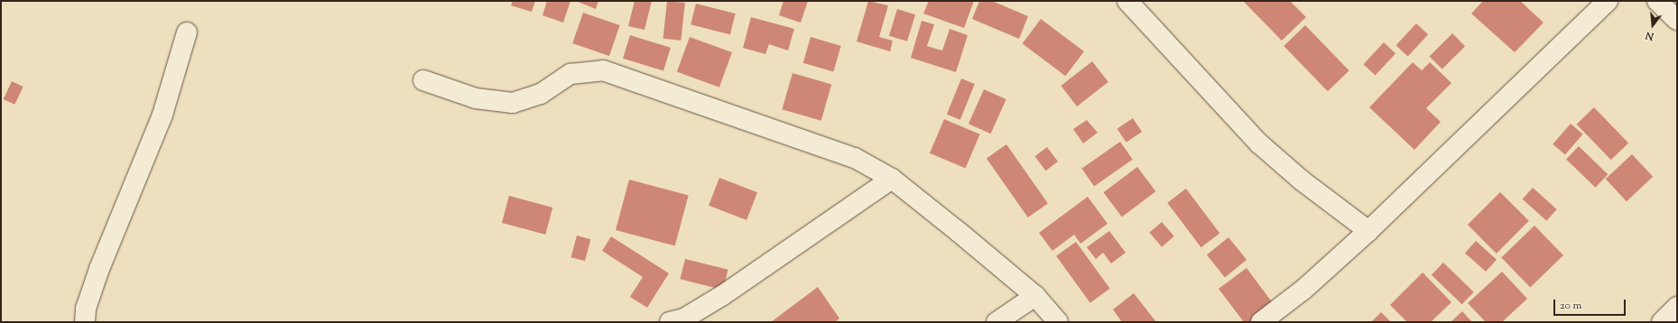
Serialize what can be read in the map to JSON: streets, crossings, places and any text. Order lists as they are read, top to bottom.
{
  "scale_bar": "20 m",
  "north": "bottom"
}
